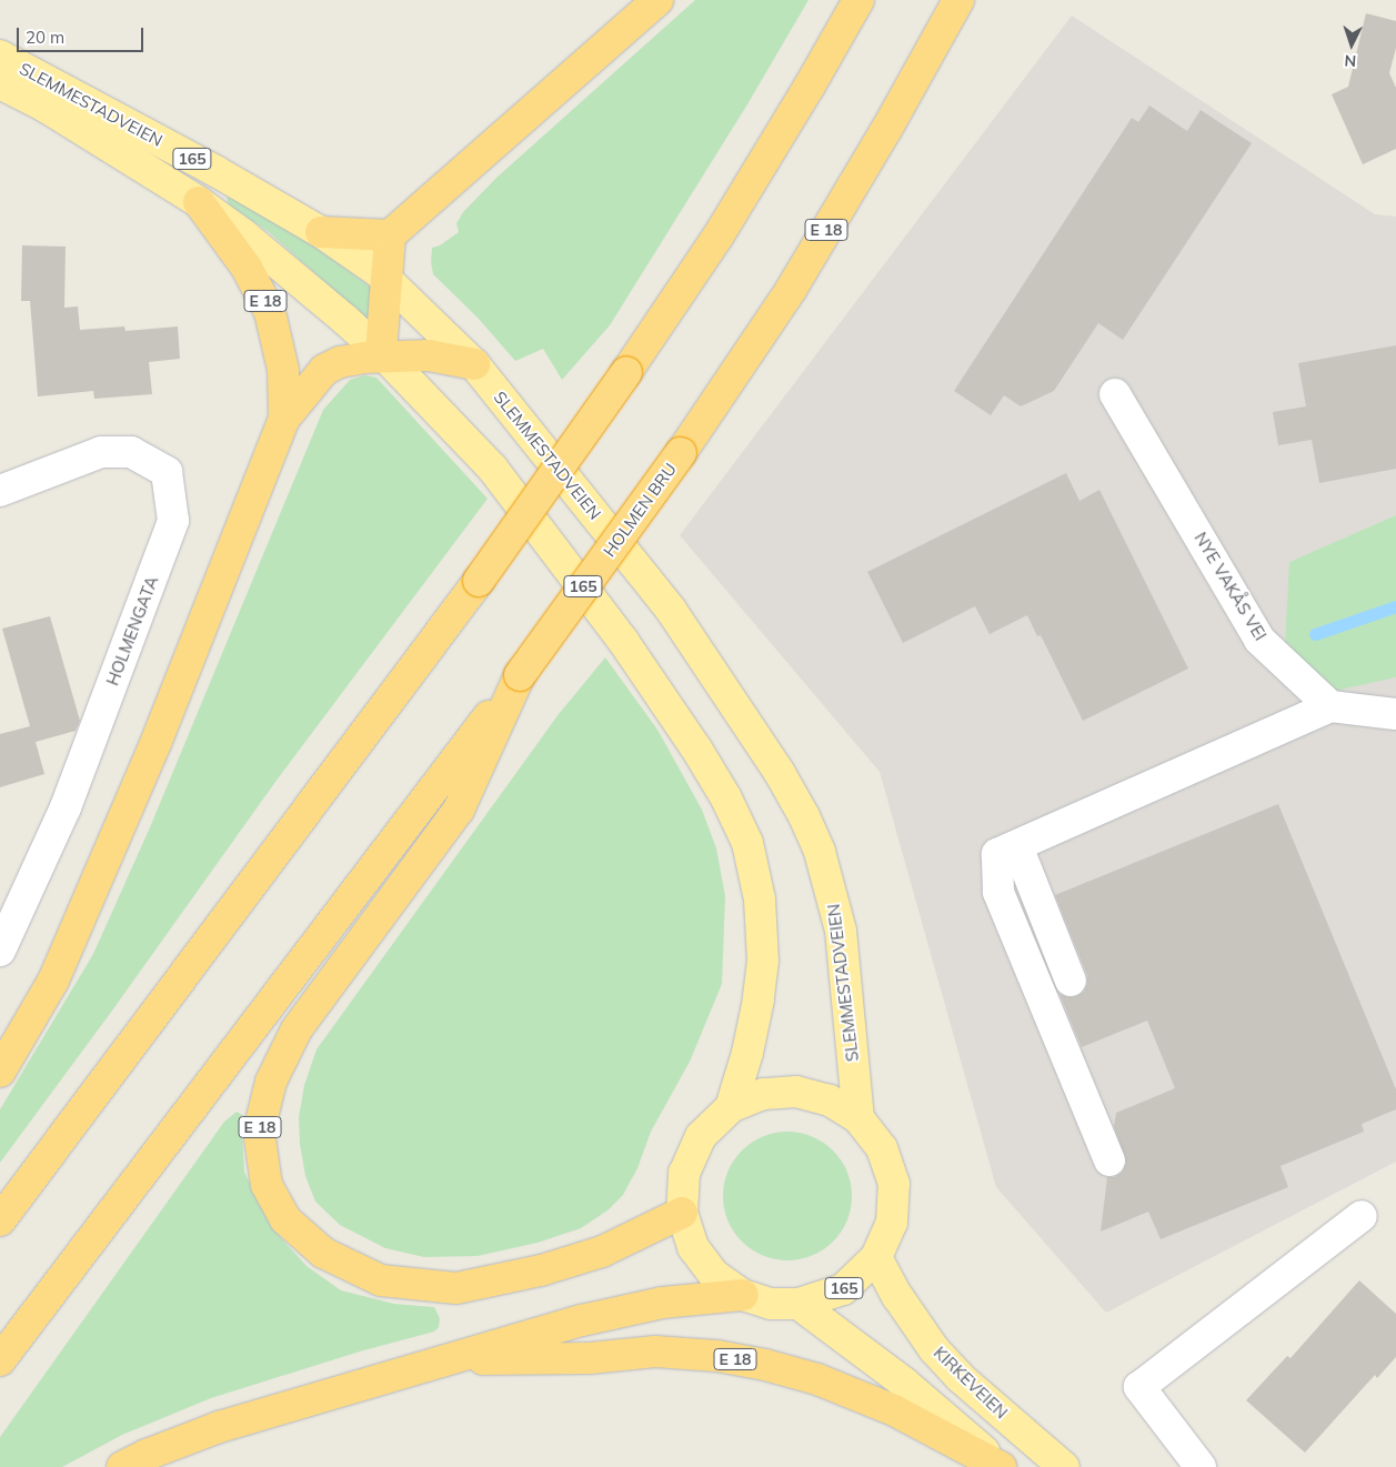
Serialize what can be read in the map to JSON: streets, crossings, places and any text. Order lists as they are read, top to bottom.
{
  "streets": {
    "highway": ["E 18", "HOLMEN BRU"],
    "main road": ["SLEMMESTADVEIEN", "165", "KIRKEVEIEN"],
    "street": ["NYE VAKÅS VEI", "HOLMENGATA"]
  },
  "crossings": [
    ["SLEMMESTADVEIEN", "165"],
    ["SLEMMESTADVEIEN", "E 18"],
    ["165", "E 18"],
    ["165", "KIRKEVEIEN"],
    ["E 18", "HOLMEN BRU"]
  ],
  "scale_bar": "20 m",
  "north": "bottom"
}
